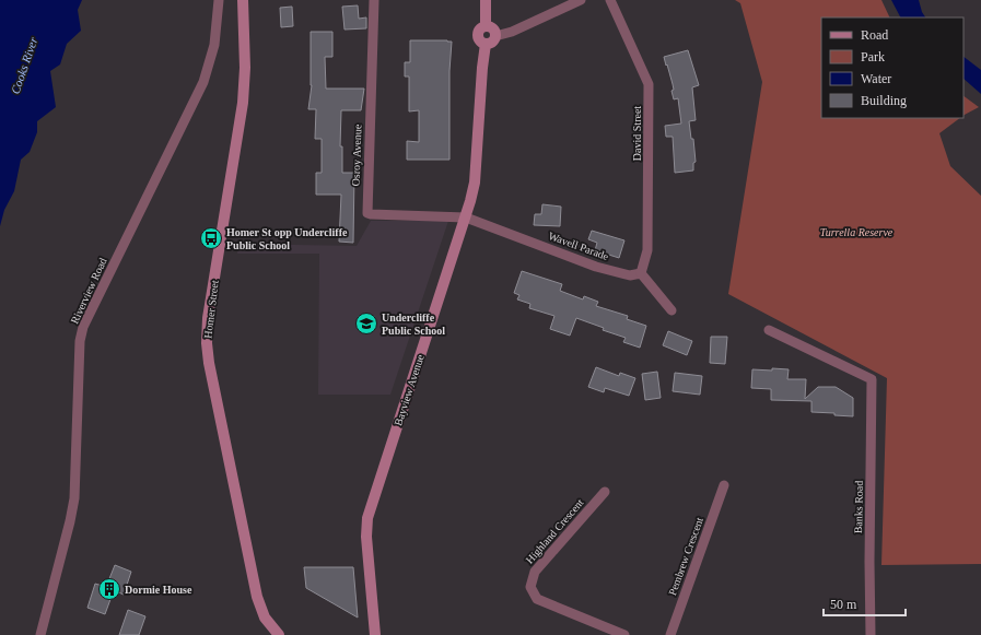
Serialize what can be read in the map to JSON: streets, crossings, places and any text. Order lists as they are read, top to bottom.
{
  "streets": {
    "main road": ["Homer Street", "Bayview Avenue"],
    "street": [
      "David Street",
      "Osroy Avenue",
      "Wavell Parade",
      "Riverview Road",
      "Banks Road",
      "Highland Crescent",
      "Pembrew Crescent"
    ]
  },
  "crossings": [
    ["David Street", "Wavell Parade"],
    ["Osroy Avenue", "Wavell Parade"],
    ["Osroy Avenue", "Bayview Avenue"],
    ["Wavell Parade", "Bayview Avenue"]
  ],
  "water": ["Cooks River"],
  "parks": ["Turrella Reserve"],
  "places": {
    "bus stop": ["Homer St opp Undercliffe Public School"],
    "school or university": ["Undercliffe Public School"],
    "building": ["Dormie House"]
  },
  "legend": [
    "Road",
    "Park",
    "Water",
    "Building"
  ],
  "scale_bar": "50 m"
}
